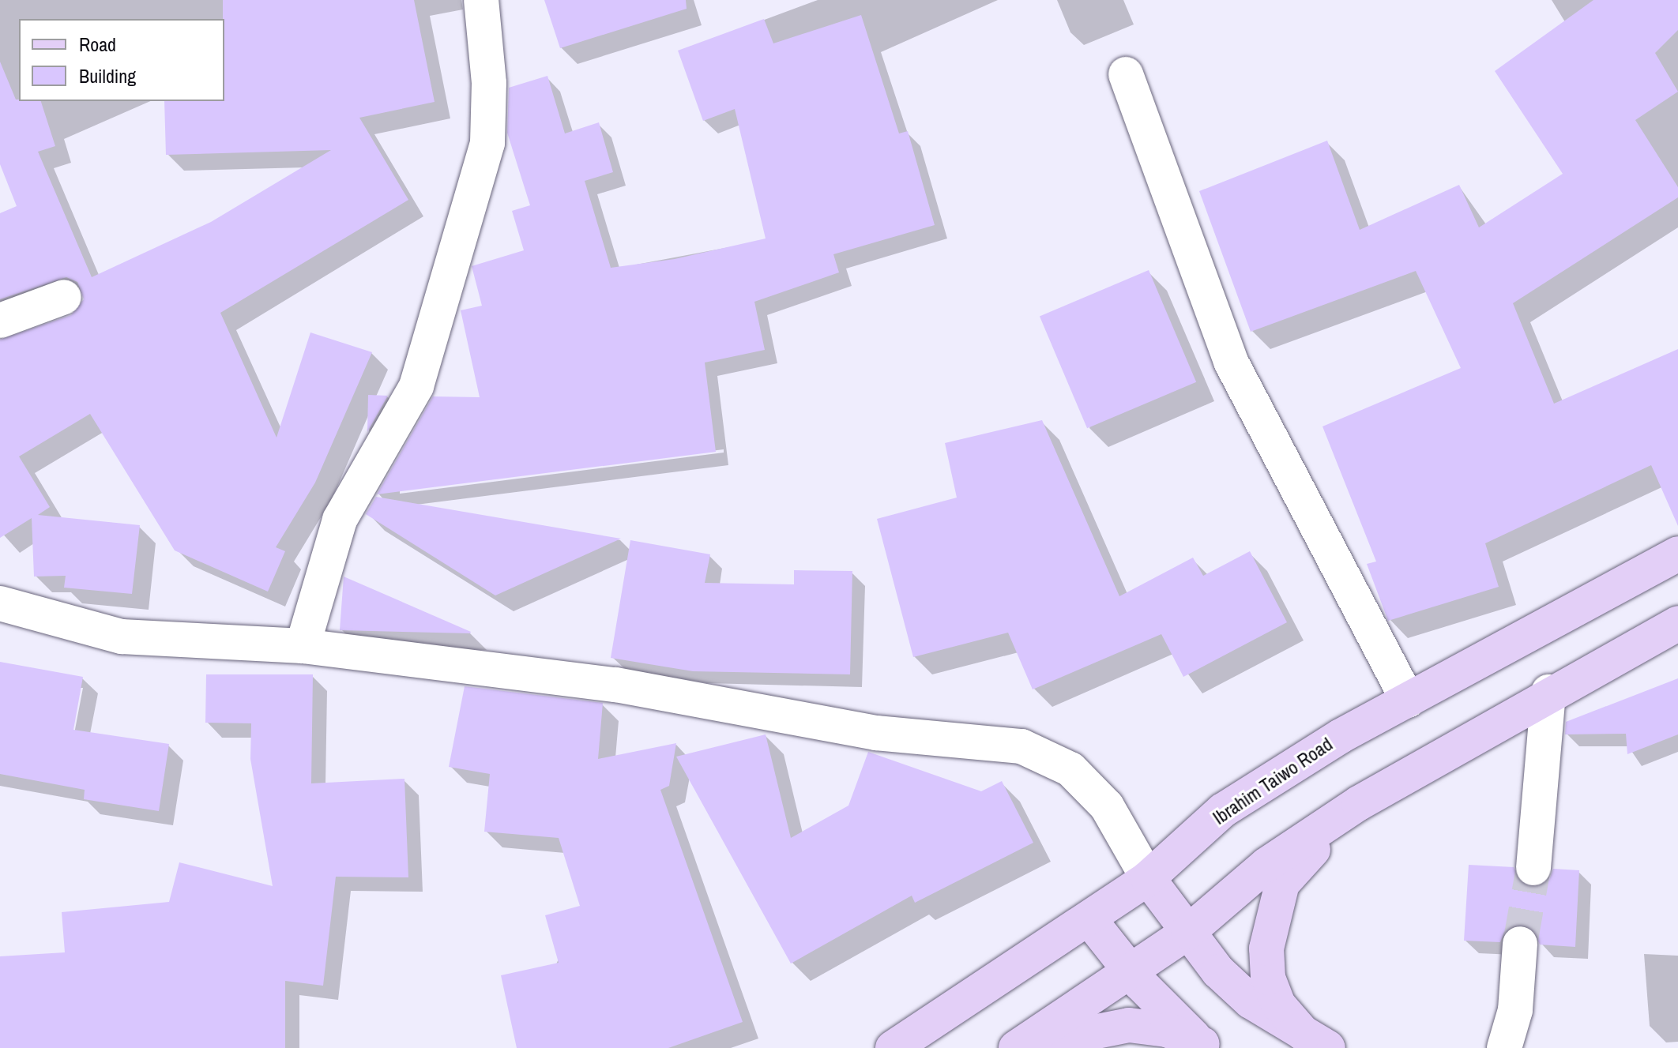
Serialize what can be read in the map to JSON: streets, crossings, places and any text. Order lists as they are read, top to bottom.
{
  "streets": {
    "main road": ["Ibrahim Taiwo Road"]
  },
  "legend": ["Road", "Building"]
}
